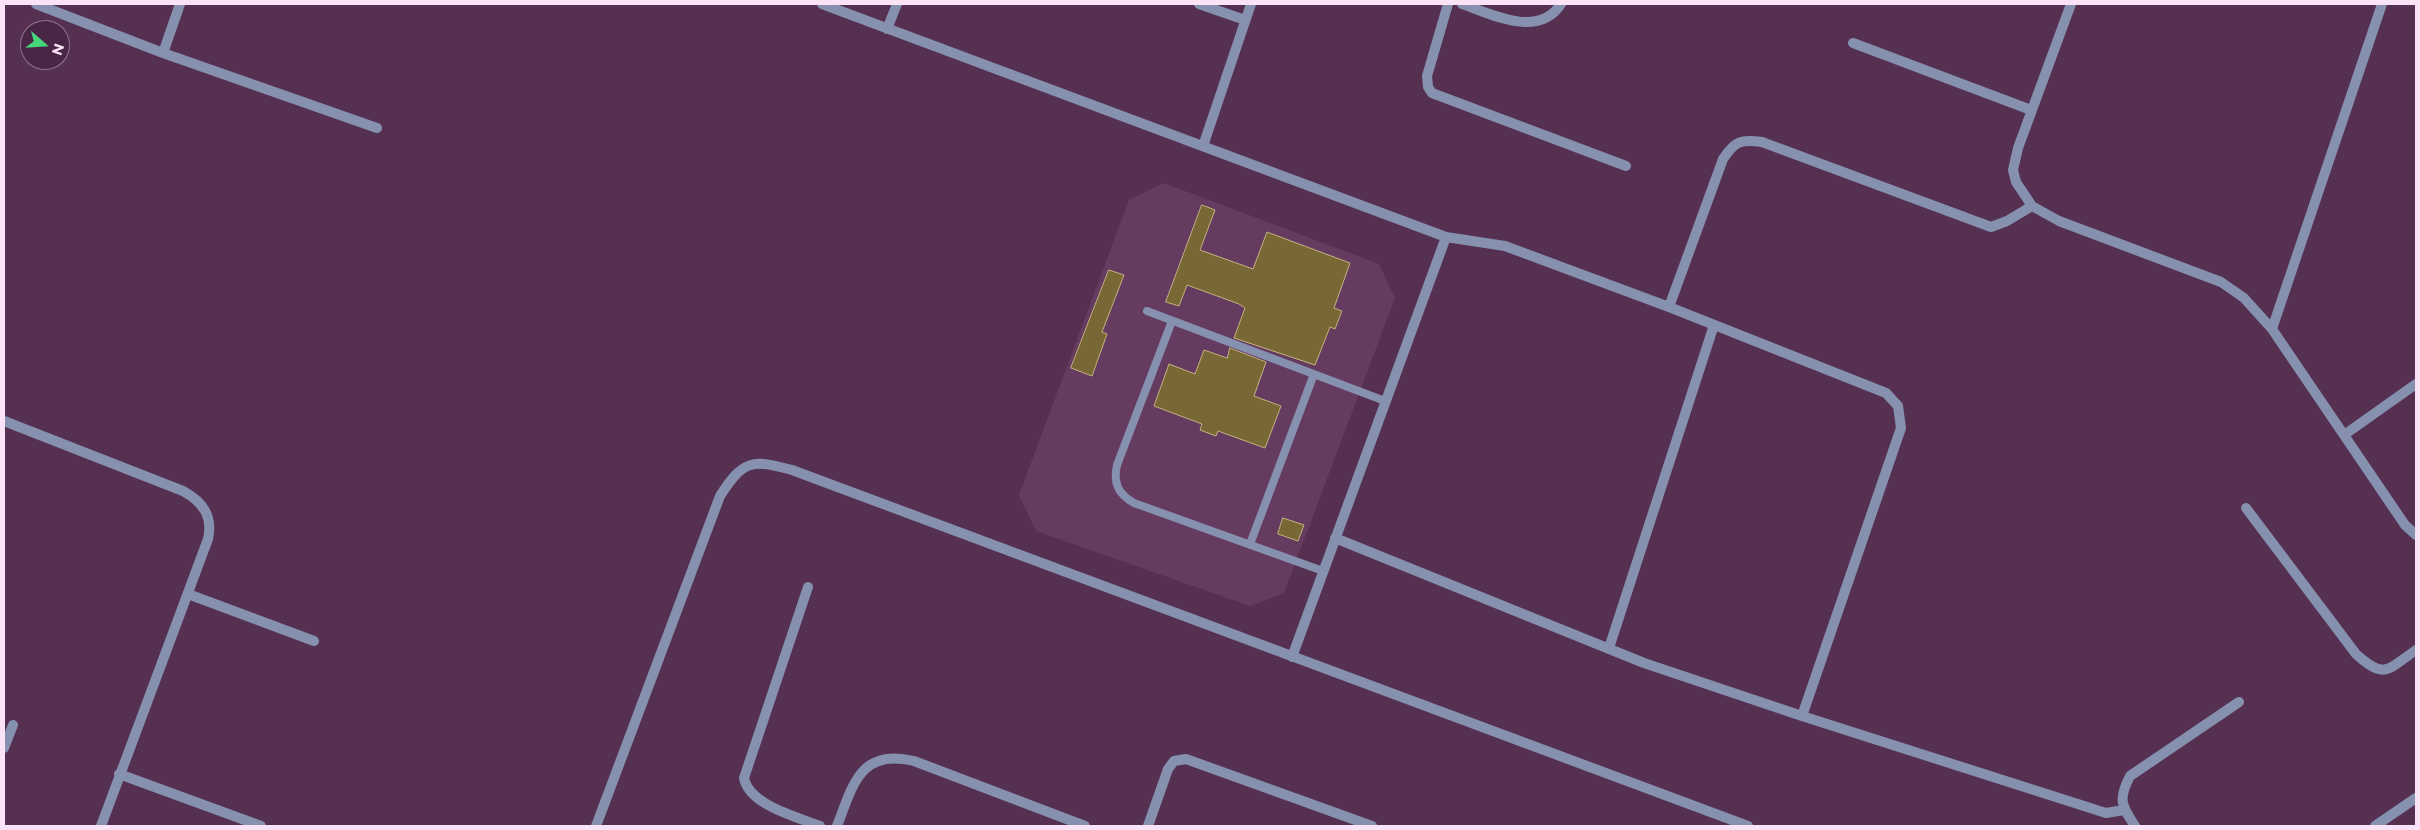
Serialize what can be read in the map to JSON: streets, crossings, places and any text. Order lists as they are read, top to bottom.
{
  "north": "right"
}
